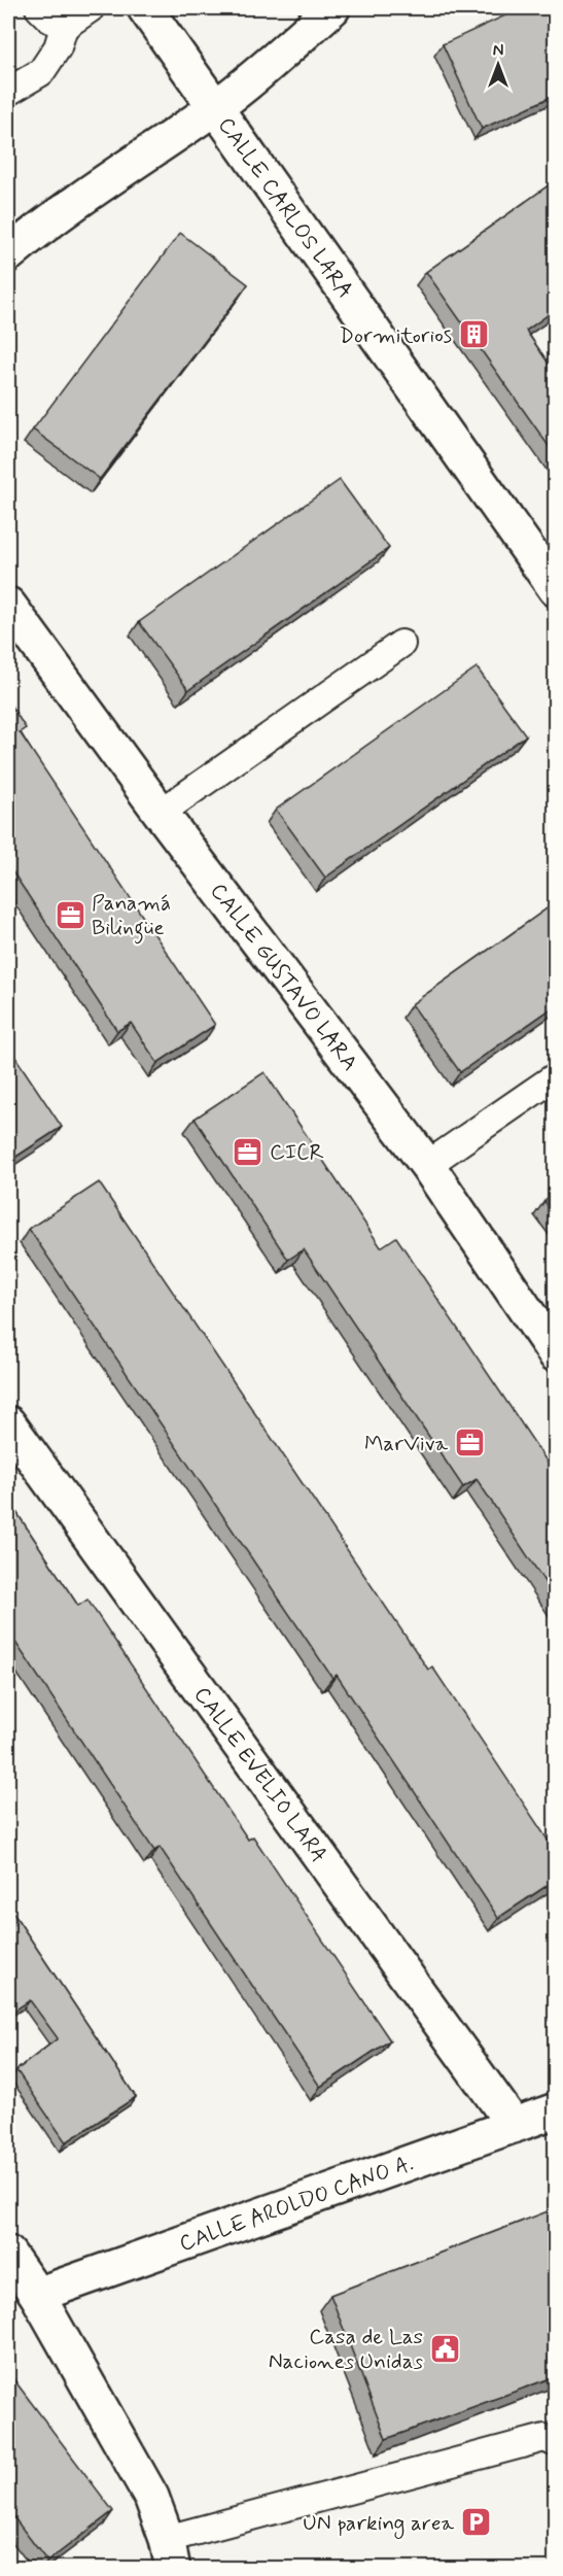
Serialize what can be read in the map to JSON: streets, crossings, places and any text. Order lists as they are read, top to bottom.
{
  "streets": {
    "street": [
      "CALLE CARLOS LARA",
      "CALLE GUSTAVO LARA",
      "CALLE EVELIO LARA",
      "CALLE AROLDO CANO A."
    ]
  },
  "crossings": [
    ["CALLE EVELIO LARA", "CALLE AROLDO CANO A."]
  ],
  "places": {
    "building": ["Dormitorios"],
    "office": ["Panamá Bilingüe", "CICR", "MarViva"],
    "public building": ["Casa de Las Naciones Unidas"],
    "parking": ["UN parking area"]
  },
  "north": "top"
}
